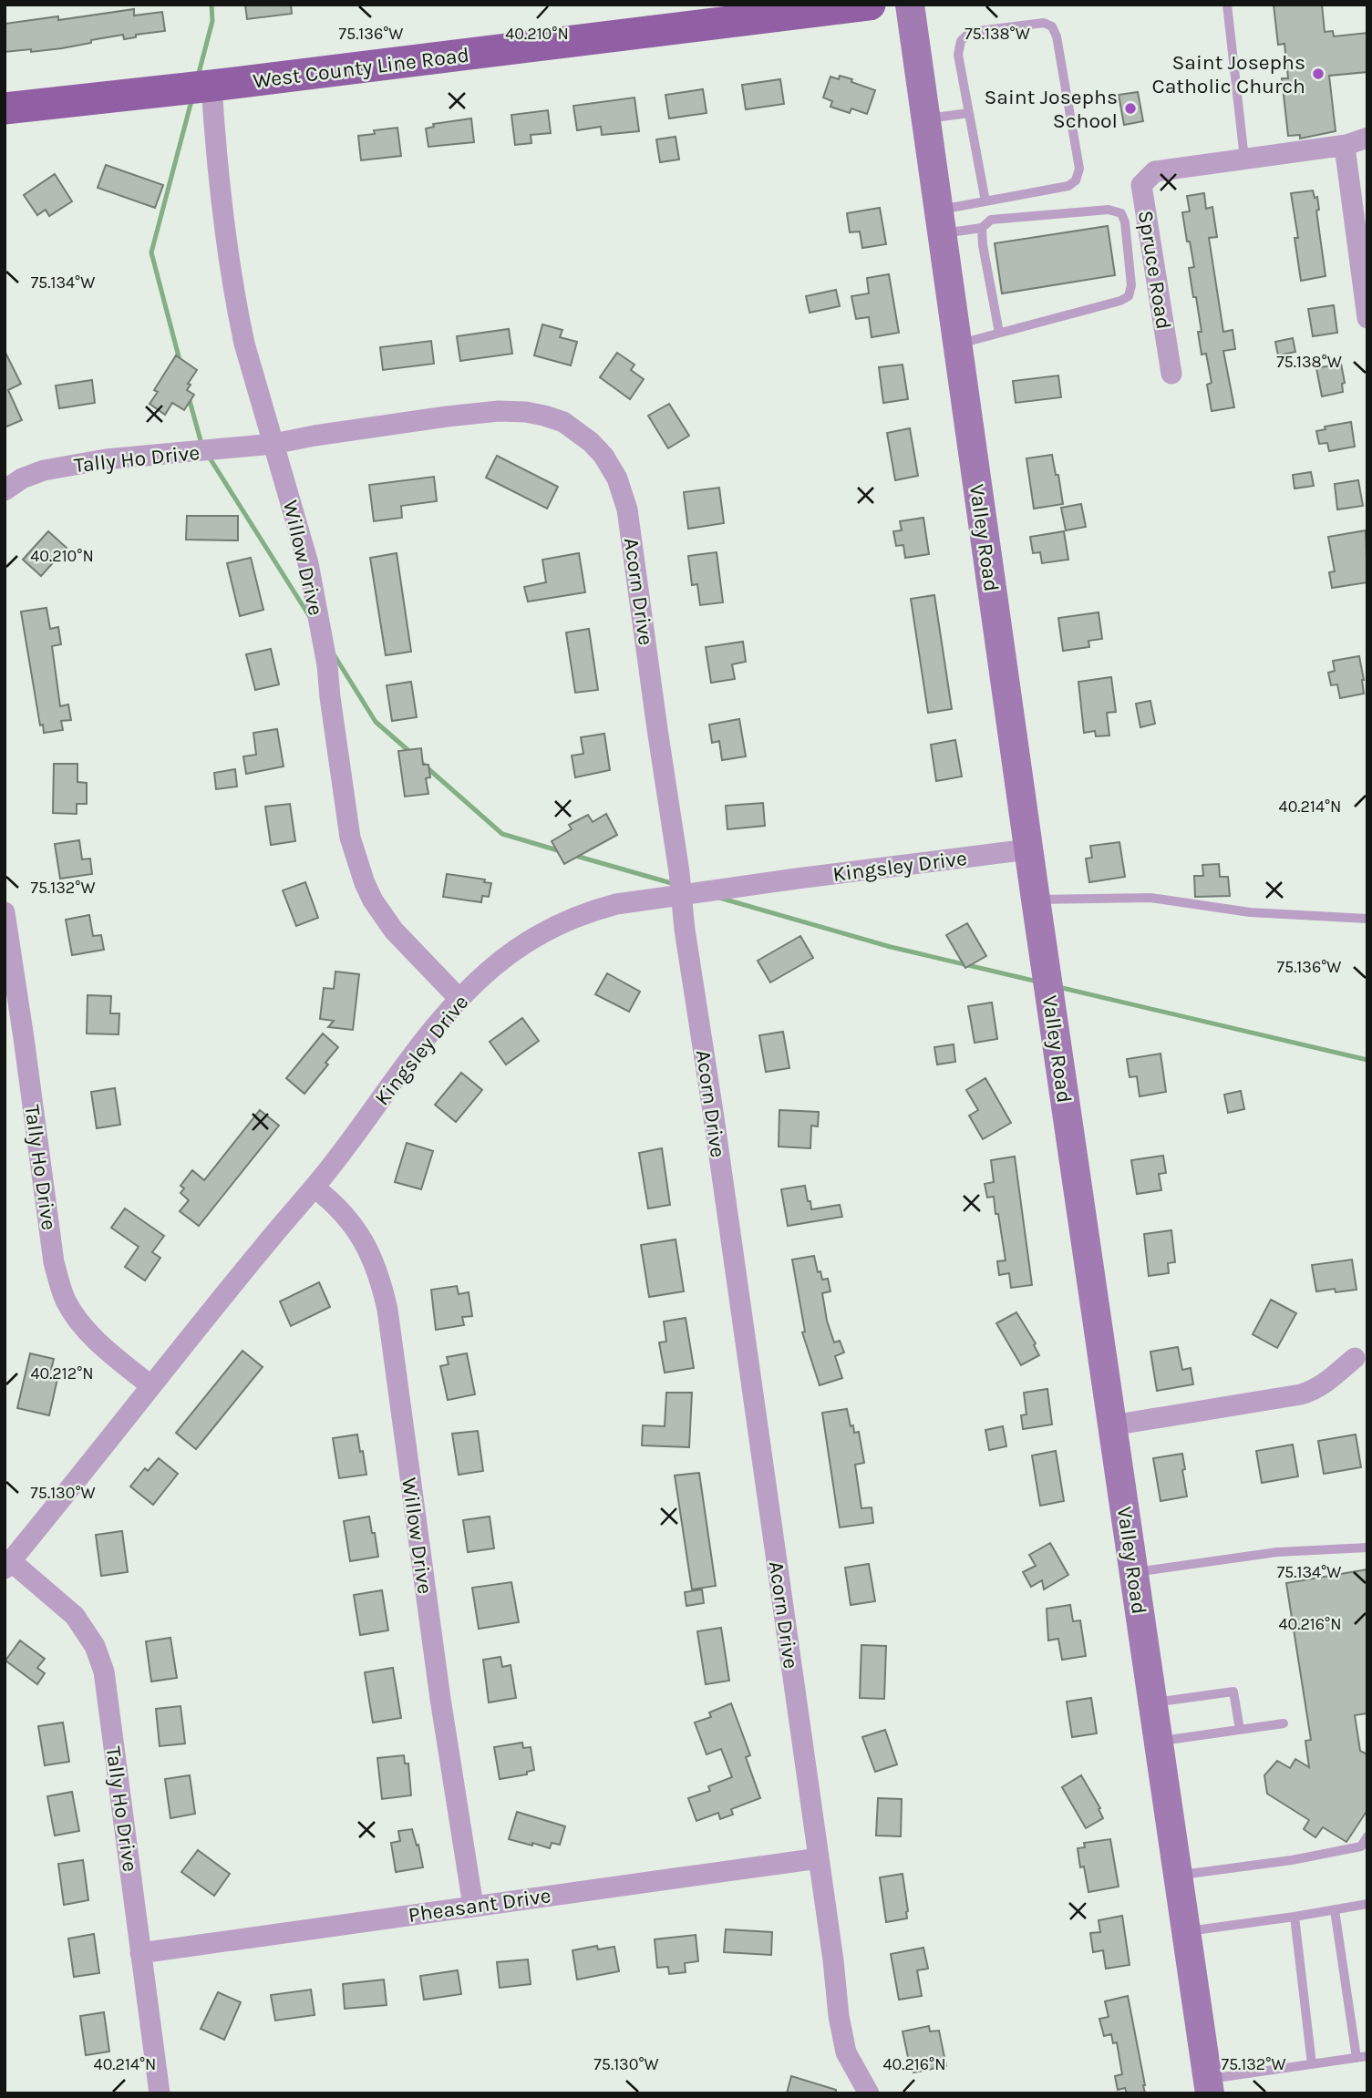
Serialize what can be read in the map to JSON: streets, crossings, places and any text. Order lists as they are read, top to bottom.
{
  "streets": {
    "main road": ["West County Line Road"],
    "street": [
      "Spruce Road",
      "Tally Ho Drive",
      "Valley Road",
      "Willow Drive",
      "Acorn Drive",
      "Kingsley Drive",
      "Pheasant Drive"
    ]
  },
  "crossings": [
    ["West County Line Road", "Willow Drive"],
    ["Tally Ho Drive", "Willow Drive"],
    ["Tally Ho Drive", "Acorn Drive"],
    ["Tally Ho Drive", "Kingsley Drive"],
    ["Tally Ho Drive", "Pheasant Drive"],
    ["Valley Road", "Kingsley Drive"],
    ["Willow Drive", "Acorn Drive"],
    ["Willow Drive", "Kingsley Drive"],
    ["Willow Drive", "Pheasant Drive"],
    ["Acorn Drive", "Kingsley Drive"],
    ["Acorn Drive", "Pheasant Drive"]
  ],
  "places": ["Saint Josephs Catholic Church", "Saint Josephs School"],
  "coordinates": [
    "75.136°W",
    "75.138°W",
    "40.210°N",
    "75.134°W",
    "40.214°N",
    "75.132°W",
    "40.212°N",
    "75.130°W",
    "40.216°N"
  ]
}
